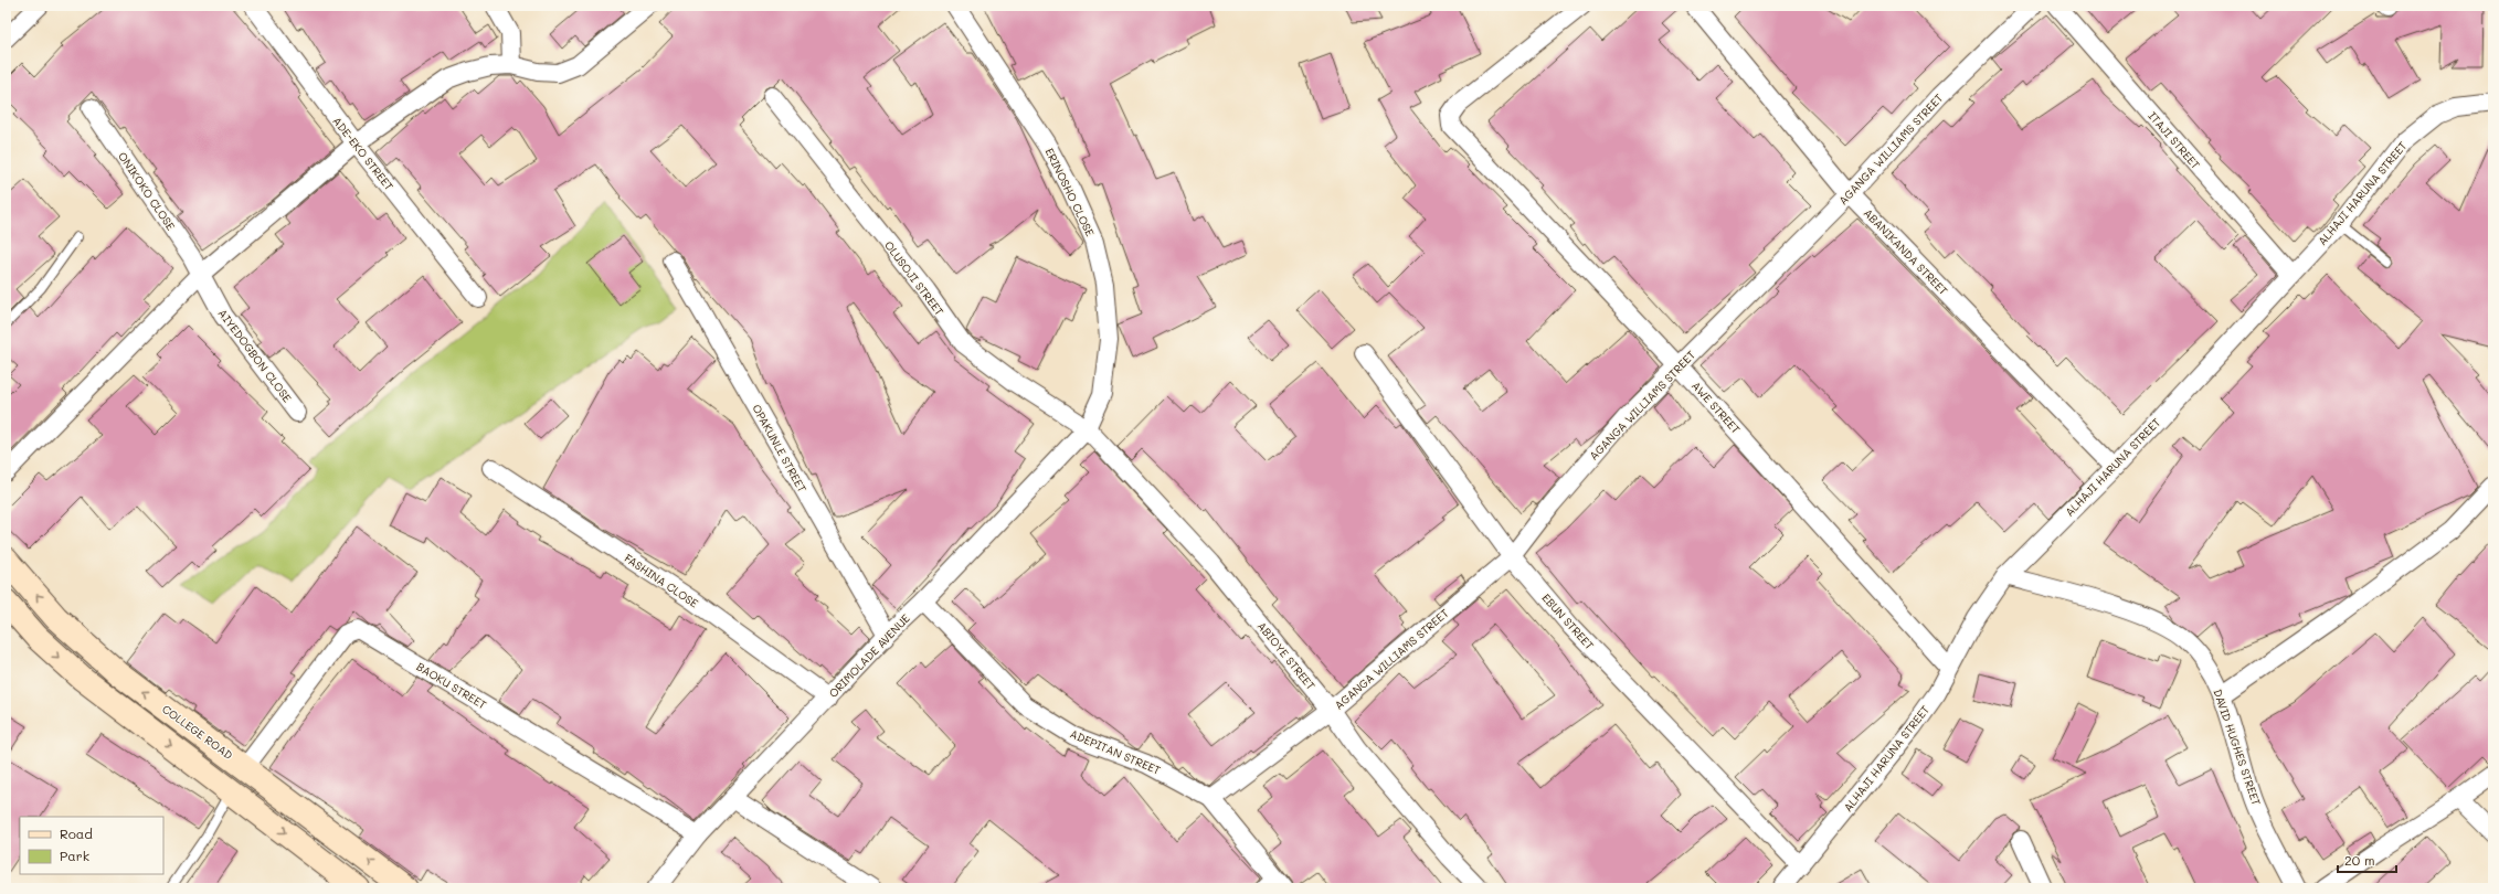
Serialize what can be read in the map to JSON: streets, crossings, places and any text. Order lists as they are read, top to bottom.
{
  "streets": {
    "main road": ["COLLEGE ROAD"],
    "street": [
      "ITAJI STREET",
      "AGANGA WILLIAMS STREET",
      "ADE-EKO STREET",
      "ONIKOKO CLOSE",
      "ERINOSHO CLOSE",
      "ALHAJI HARUNA STREET",
      "ABANIKANDA STREET",
      "OLUSOJI STREET",
      "AIYEDOGBON CLOSE",
      "AWE STREET",
      "OPAKUNLE STREET",
      "FASHINA CLOSE",
      "EBUN STREET",
      "ORIMOLADE AVENUE",
      "ABIOYE STREET",
      "BAOKU STREET",
      "DAVID HUGHES STREET",
      "ADEPITAN STREET"
    ]
  },
  "crossings": [
    ["ITAJI STREET", "ALHAJI HARUNA STREET"],
    ["AGANGA WILLIAMS STREET", "ABANIKANDA STREET"],
    ["AGANGA WILLIAMS STREET", "AWE STREET"],
    ["AGANGA WILLIAMS STREET", "EBUN STREET"],
    ["AGANGA WILLIAMS STREET", "ABIOYE STREET"],
    ["AGANGA WILLIAMS STREET", "ADEPITAN STREET"],
    ["ONIKOKO CLOSE", "AIYEDOGBON CLOSE"],
    ["ERINOSHO CLOSE", "OLUSOJI STREET"],
    ["ERINOSHO CLOSE", "ORIMOLADE AVENUE"],
    ["ERINOSHO CLOSE", "ABIOYE STREET"],
    ["ALHAJI HARUNA STREET", "ABANIKANDA STREET"],
    ["ALHAJI HARUNA STREET", "AWE STREET"],
    ["ALHAJI HARUNA STREET", "EBUN STREET"],
    ["ALHAJI HARUNA STREET", "DAVID HUGHES STREET"],
    ["OLUSOJI STREET", "ORIMOLADE AVENUE"],
    ["OLUSOJI STREET", "ABIOYE STREET"],
    ["OPAKUNLE STREET", "ORIMOLADE AVENUE"],
    ["FASHINA CLOSE", "ORIMOLADE AVENUE"],
    ["ORIMOLADE AVENUE", "ABIOYE STREET"],
    ["ORIMOLADE AVENUE", "BAOKU STREET"],
    ["ORIMOLADE AVENUE", "ADEPITAN STREET"],
    ["BAOKU STREET", "COLLEGE ROAD"]
  ],
  "legend": ["Road", "Park"],
  "scale_bar": "20 m"
}
